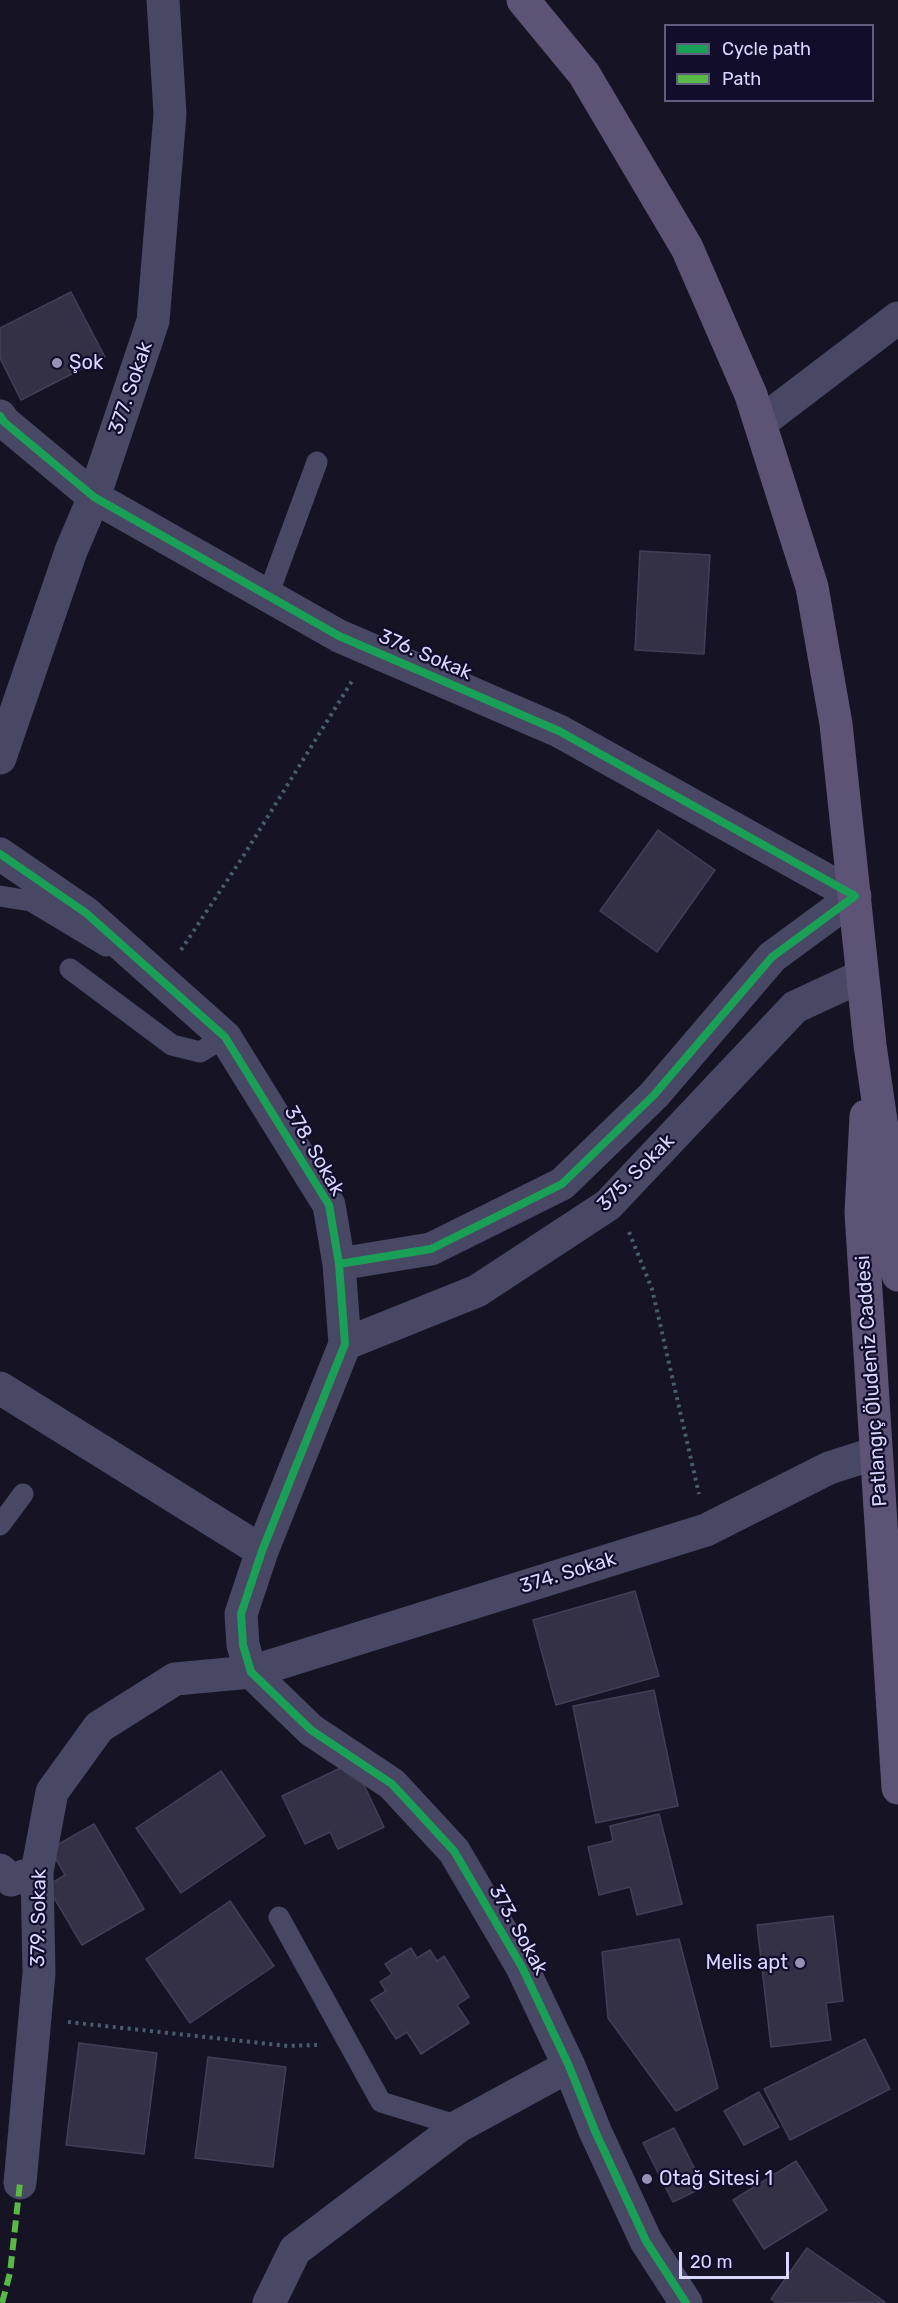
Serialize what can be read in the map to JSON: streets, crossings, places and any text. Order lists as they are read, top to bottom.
{
  "streets": {
    "main road": ["Patlangıç Öludeniz Caddesi"],
    "street": [
      "377. Sokak",
      "376. Sokak",
      "378. Sokak",
      "375. Sokak",
      "374. Sokak",
      "379. Sokak",
      "373. Sokak"
    ]
  },
  "crossings": [
    ["377. Sokak", "376. Sokak"],
    ["376. Sokak", "Patlangıç Öludeniz Caddesi"],
    ["378. Sokak", "375. Sokak"],
    ["378. Sokak", "374. Sokak"],
    ["378. Sokak", "379. Sokak"],
    ["378. Sokak", "373. Sokak"],
    ["375. Sokak", "Patlangıç Öludeniz Caddesi"],
    ["Patlangıç Öludeniz Caddesi", "374. Sokak"],
    ["374. Sokak", "379. Sokak"],
    ["374. Sokak", "373. Sokak"],
    ["379. Sokak", "373. Sokak"]
  ],
  "places": ["Şok", "Melis apt", "Otağ Sitesi 1"],
  "legend": ["Cycle path", "Path"],
  "scale_bar": "20 m"
}
